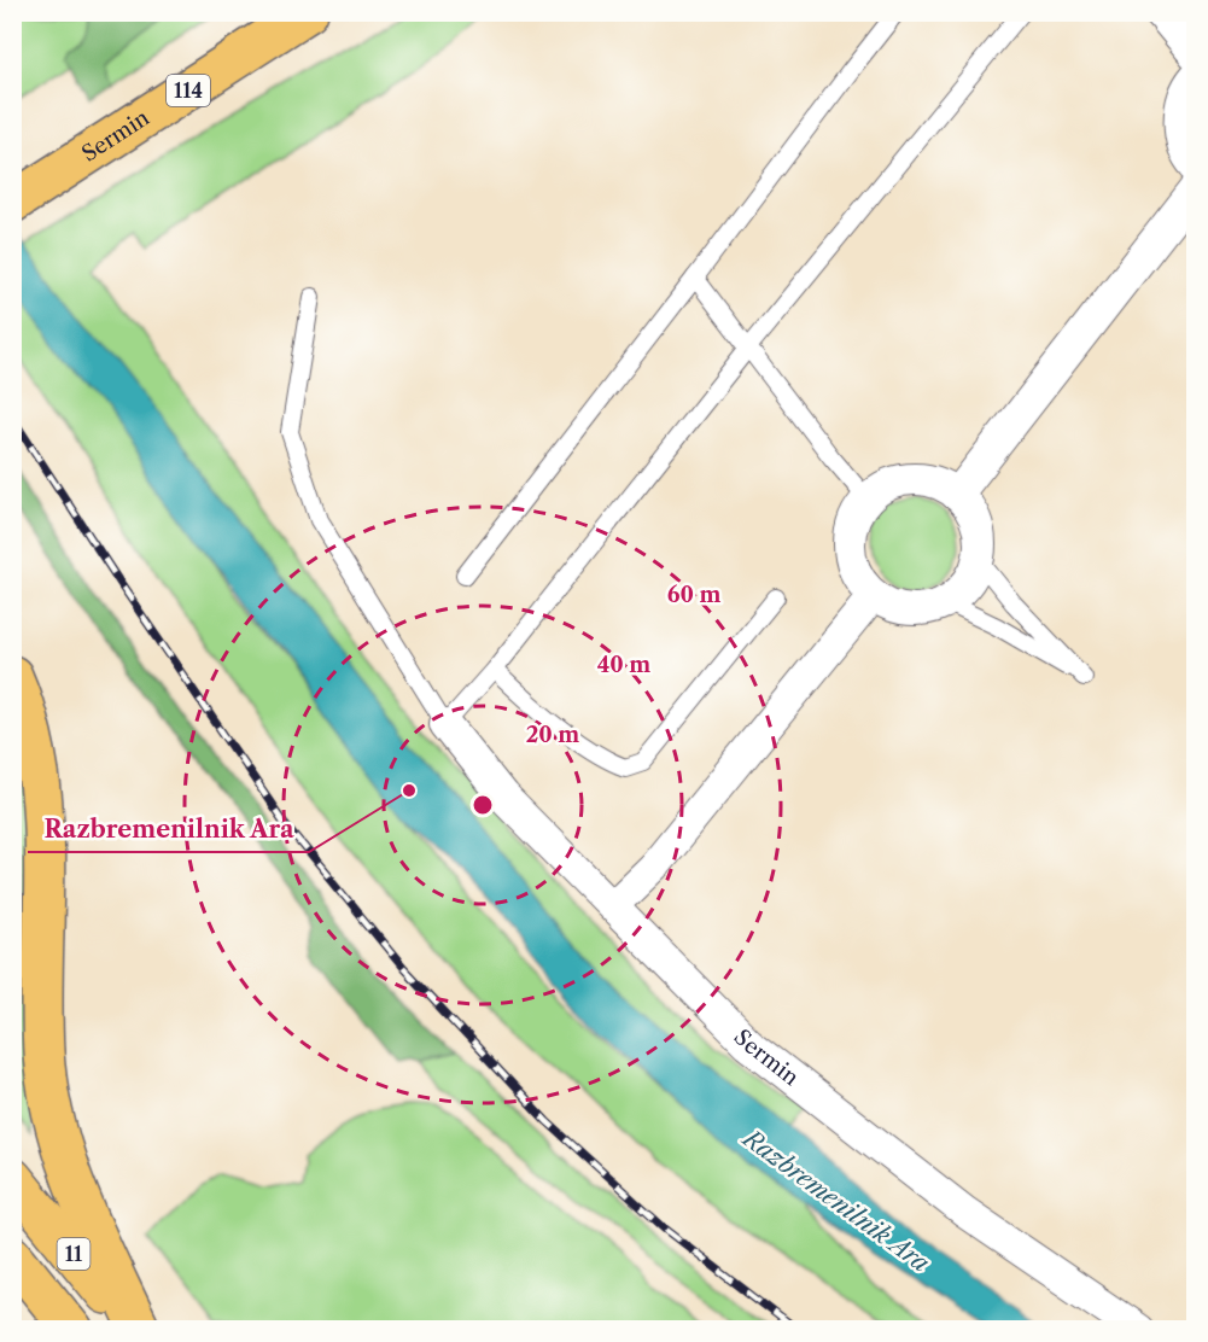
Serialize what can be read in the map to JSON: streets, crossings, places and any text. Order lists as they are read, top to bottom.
{
  "streets": {
    "main road": ["114", "Sermin", "11"]
  },
  "water": ["Razbremenilnik Ara"],
  "places": ["Razbremenilnik Ara"],
  "rings": ["60 m", "40 m", "20 m"]
}
